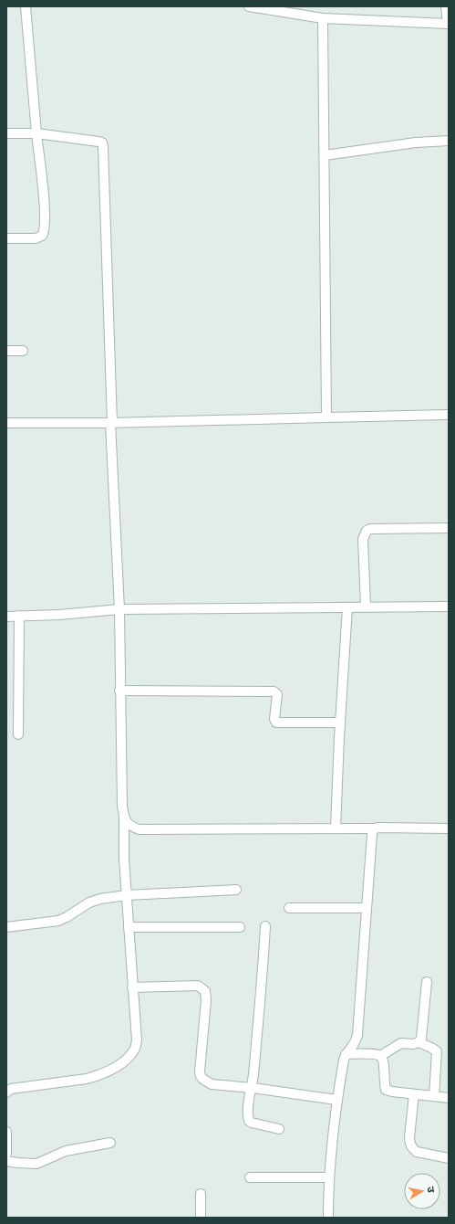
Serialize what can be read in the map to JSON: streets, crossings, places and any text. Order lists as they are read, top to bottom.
{
  "north": "right"
}
